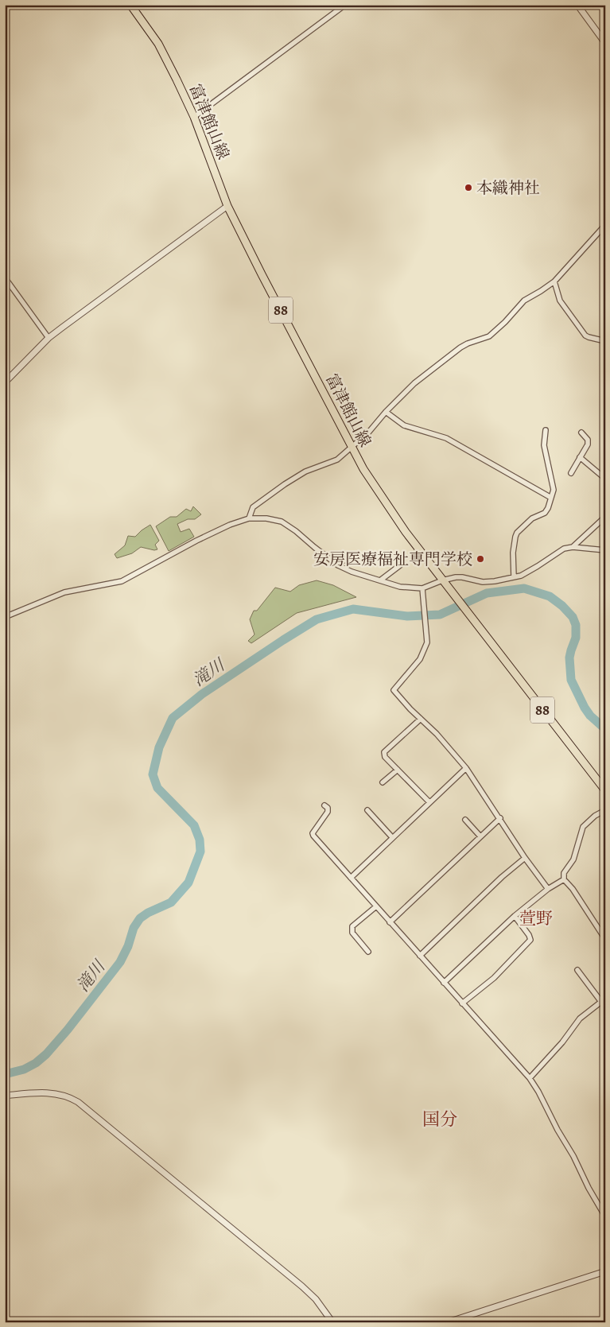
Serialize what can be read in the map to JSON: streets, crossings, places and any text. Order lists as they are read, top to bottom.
{
  "streets": {
    "main road": ["富津館山線", "88"]
  },
  "districts": ["萱野", "国分"],
  "water": ["滝川"],
  "places": ["本織神社", "安房医療福祉専門学校"]
}
